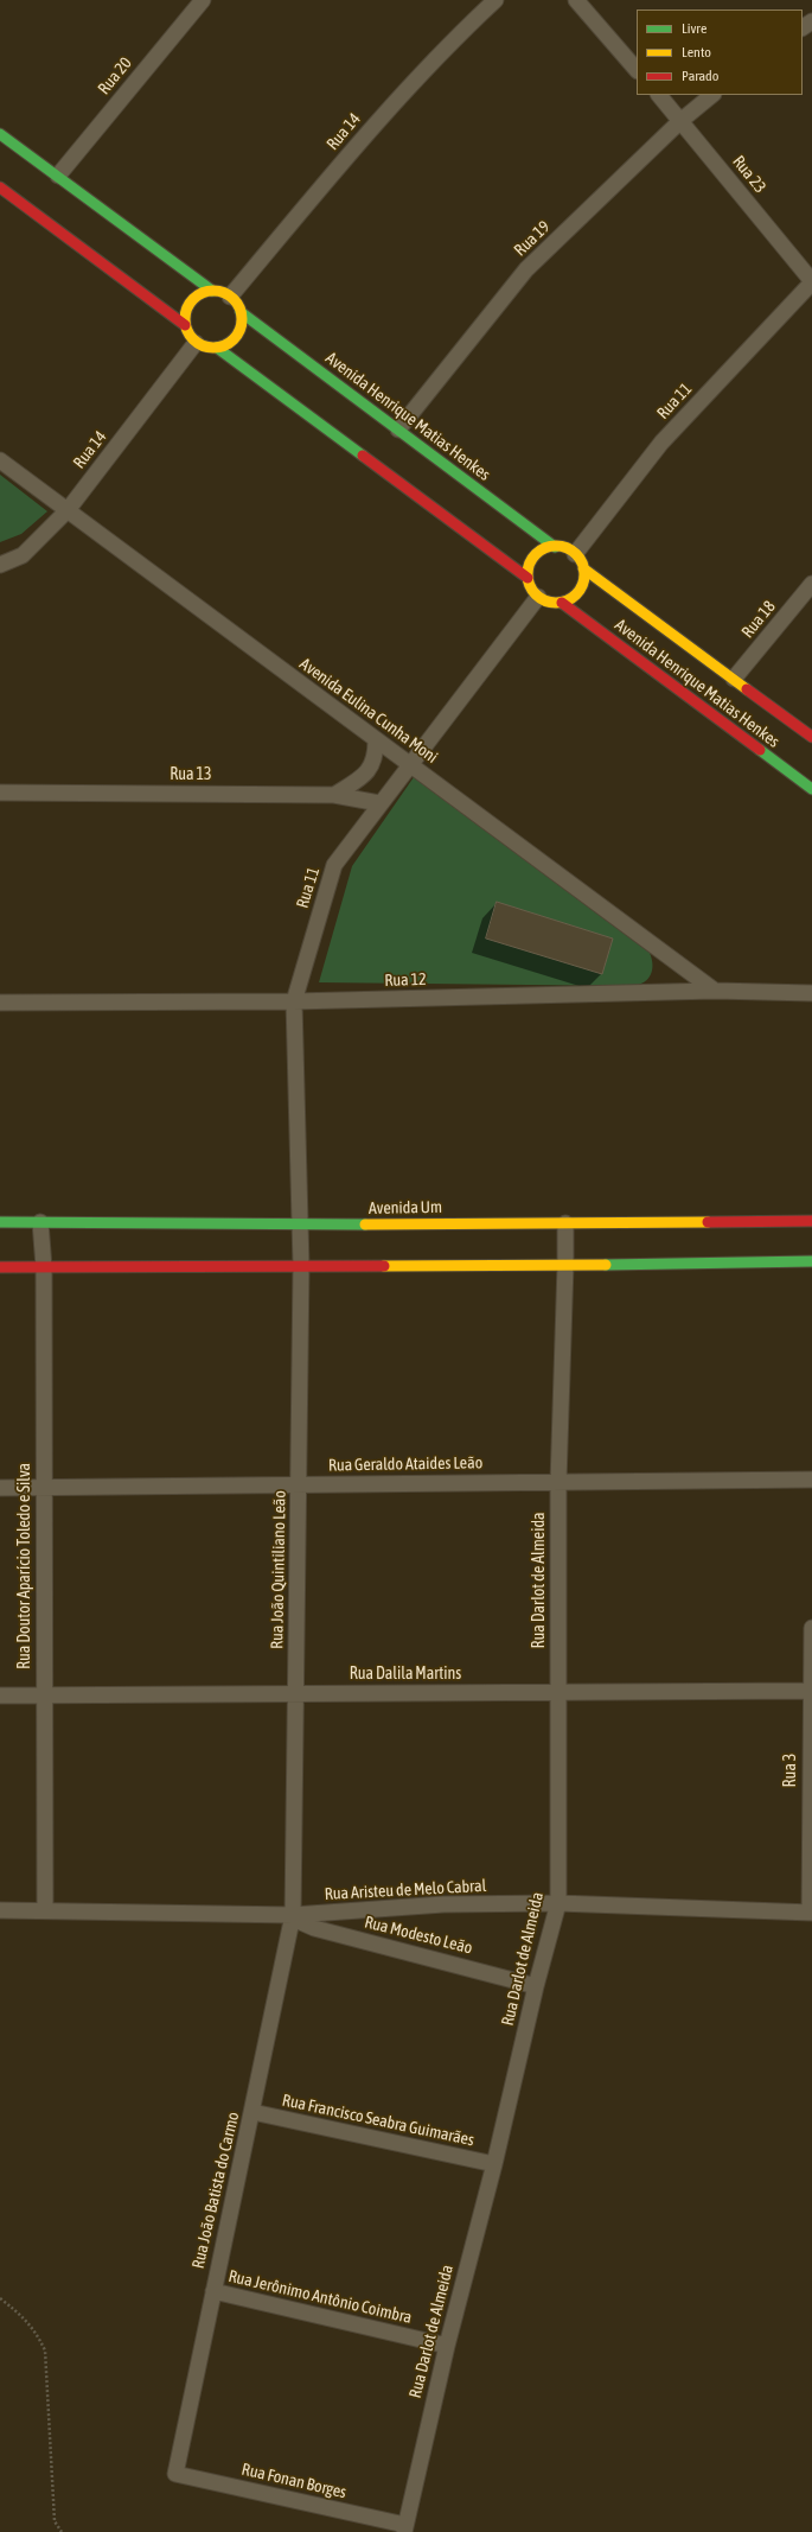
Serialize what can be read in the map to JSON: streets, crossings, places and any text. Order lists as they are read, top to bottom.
{
  "streets": {
    "street": [
      "Rua 20",
      "Rua 14",
      "Rua 23",
      "Rua 19",
      "Rua 11",
      "Avenida Henrique Matias Henkes",
      "Rua 18",
      "Avenida Eulina Cunha Moni",
      "Rua 13",
      "Rua 12",
      "Avenida Um",
      "Rua Geraldo Ataides Leão",
      "Rua Doutor Aparício Toledo e Silva",
      "Rua João Quintiliano Leão",
      "Rua Darlot de Almeida",
      "Rua Dalila Martins",
      "Rua 3",
      "Rua Aristeu de Melo Cabral",
      "Rua Modesto Leão",
      "Rua Francisco Seabra Guimarães",
      "Rua João Batista do Carmo",
      "Rua Jerônimo Antônio Coimbra",
      "Rua Fonan Borges"
    ]
  },
  "crossings": [
    ["Rua 14", "Avenida Henrique Matias Henkes"],
    ["Rua 14", "Avenida Eulina Cunha Moni"],
    ["Rua 23", "Rua 19"],
    ["Rua 23", "Rua 11"],
    ["Rua 19", "Avenida Henrique Matias Henkes"],
    ["Rua 11", "Avenida Henrique Matias Henkes"],
    ["Rua 11", "Avenida Eulina Cunha Moni"],
    ["Rua 11", "Rua 13"],
    ["Rua 11", "Rua 12"],
    ["Rua 11", "Avenida Um"],
    ["Rua 11", "Rua João Quintiliano Leão"],
    ["Avenida Henrique Matias Henkes", "Rua 18"],
    ["Avenida Eulina Cunha Moni", "Rua 12"],
    ["Avenida Um", "Rua Doutor Aparício Toledo e Silva"],
    ["Avenida Um", "Rua João Quintiliano Leão"],
    ["Avenida Um", "Rua Darlot de Almeida"],
    ["Rua Geraldo Ataides Leão", "Rua Doutor Aparício Toledo e Silva"],
    ["Rua Geraldo Ataides Leão", "Rua João Quintiliano Leão"],
    ["Rua Geraldo Ataides Leão", "Rua Darlot de Almeida"],
    ["Rua Doutor Aparício Toledo e Silva", "Rua Dalila Martins"],
    ["Rua Doutor Aparício Toledo e Silva", "Rua Aristeu de Melo Cabral"],
    ["Rua João Quintiliano Leão", "Rua Dalila Martins"],
    ["Rua João Quintiliano Leão", "Rua Aristeu de Melo Cabral"],
    ["Rua João Quintiliano Leão", "Rua Modesto Leão"],
    ["Rua João Quintiliano Leão", "Rua João Batista do Carmo"],
    ["Rua Darlot de Almeida", "Rua Dalila Martins"],
    ["Rua Darlot de Almeida", "Rua Aristeu de Melo Cabral"],
    ["Rua Darlot de Almeida", "Rua Modesto Leão"],
    ["Rua Darlot de Almeida", "Rua Francisco Seabra Guimarães"],
    ["Rua Darlot de Almeida", "Rua Jerônimo Antônio Coimbra"],
    ["Rua Darlot de Almeida", "Rua Fonan Borges"],
    ["Rua Dalila Martins", "Rua 3"],
    ["Rua 3", "Rua Aristeu de Melo Cabral"],
    ["Rua Aristeu de Melo Cabral", "Rua Modesto Leão"],
    ["Rua Aristeu de Melo Cabral", "Rua João Batista do Carmo"],
    ["Rua Modesto Leão", "Rua João Batista do Carmo"],
    ["Rua Francisco Seabra Guimarães", "Rua João Batista do Carmo"],
    ["Rua João Batista do Carmo", "Rua Jerônimo Antônio Coimbra"],
    ["Rua João Batista do Carmo", "Rua Fonan Borges"]
  ],
  "legend": ["Livre", "Lento", "Parado"]
}
